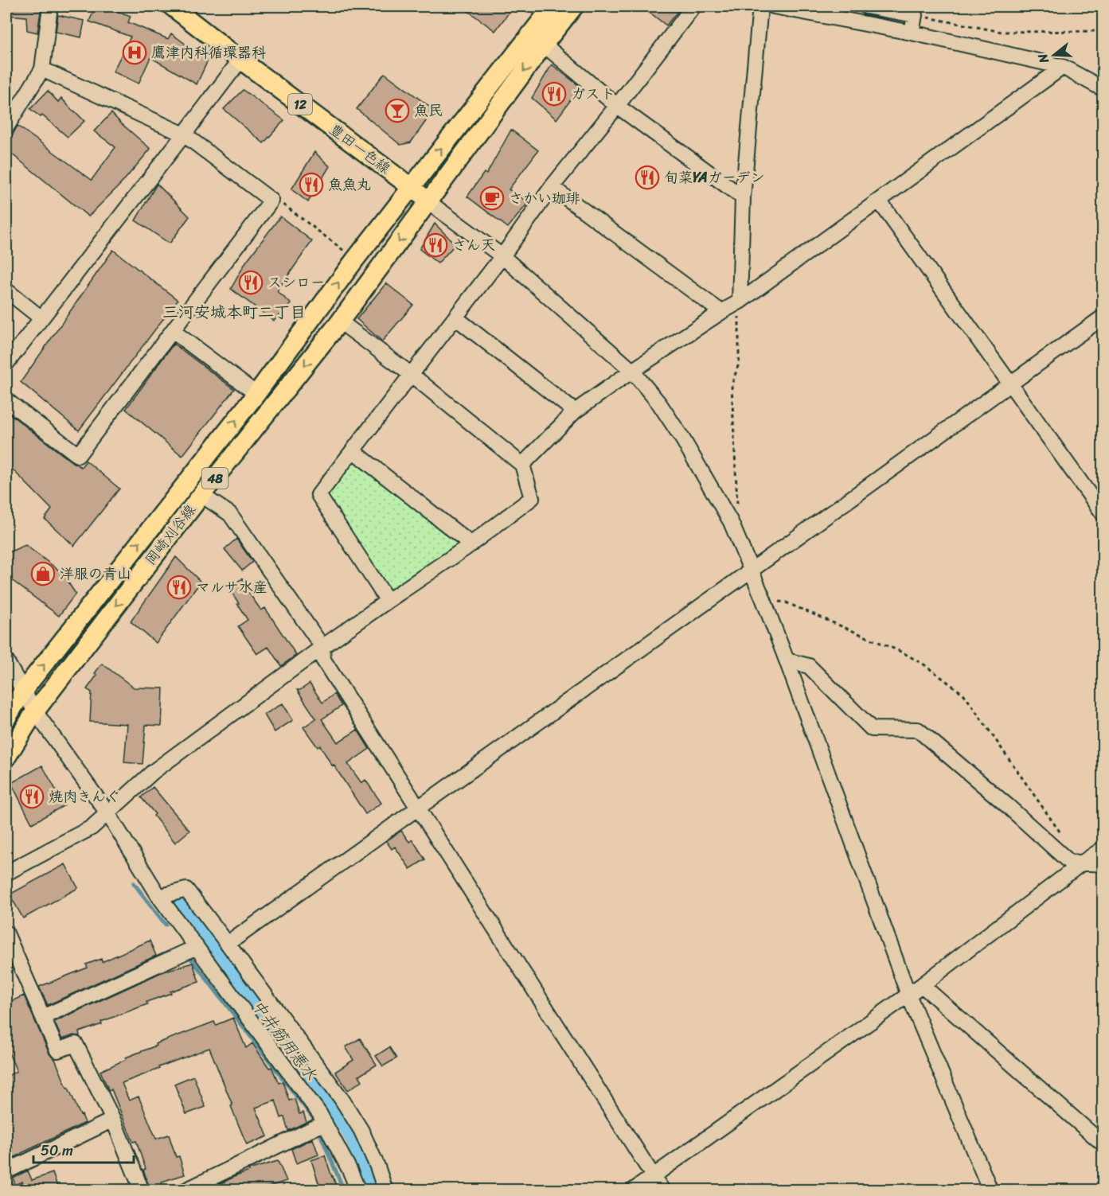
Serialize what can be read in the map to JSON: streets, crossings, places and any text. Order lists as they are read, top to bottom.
{
  "streets": {
    "main road": [
      "12",
      "豊田一色線",
      "48",
      "岡崎刈谷線"
    ]
  },
  "crossings": [
    ["豊田一色線", "岡崎刈谷線"]
  ],
  "districts": ["三河安城本町二丁目"],
  "water": ["中井筋用悪水"],
  "places": {
    "hospital": ["鷹津内科循環器科"],
    "restaurant": [
      "ガスト",
      "旬菜YAガーデン",
      "魚魚丸",
      "さん天",
      "スシロー",
      "マルサ水産",
      "焼肉きんぐ"
    ],
    "bar": ["魚民"],
    "cafe": ["さかい珈琲"],
    "shop": ["洋服の青山"]
  },
  "scale_bar": "50 m",
  "north": "left"
}
